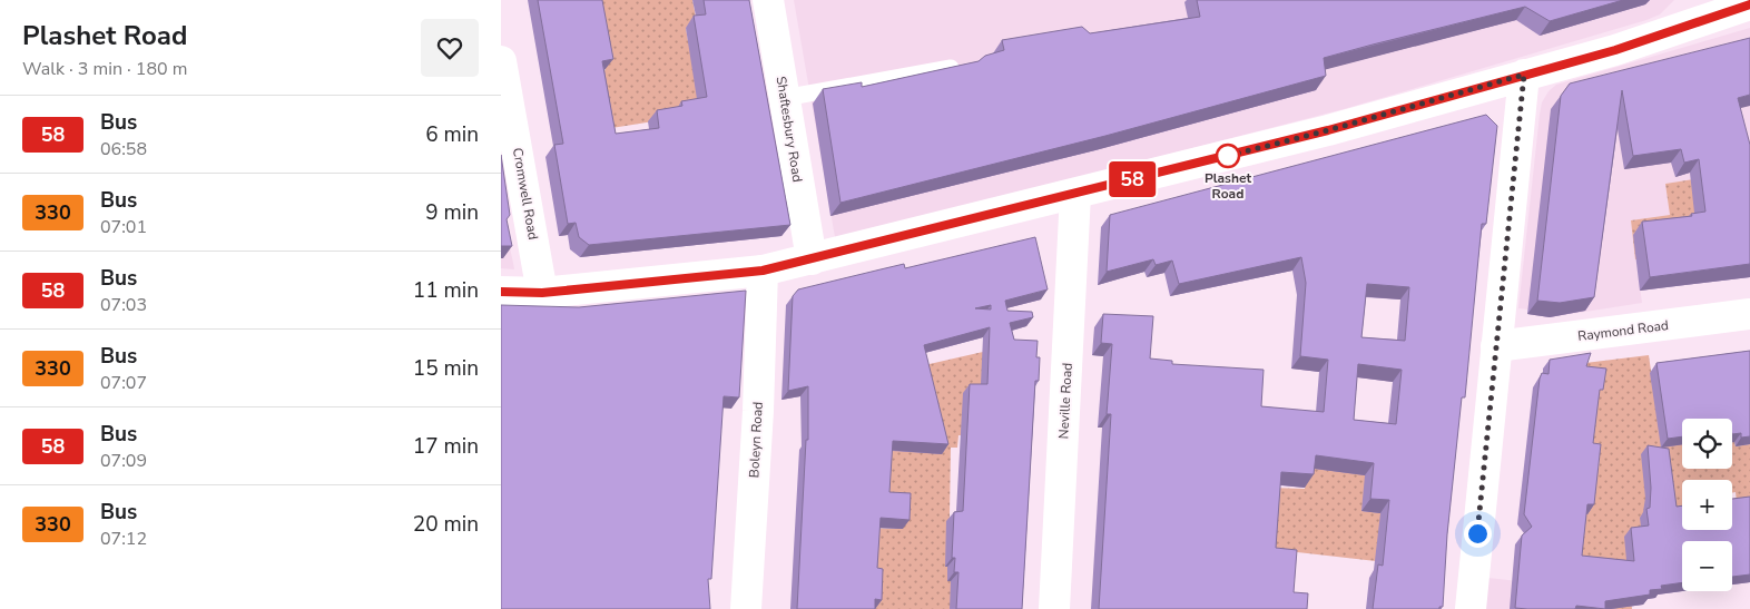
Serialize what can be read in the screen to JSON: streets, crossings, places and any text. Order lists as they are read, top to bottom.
{
  "streets": {
    "main road": [
      "Shaftesbury Road",
      "Cromwell Road",
      "Raymond Road",
      "Neville Road",
      "Boleyn Road"
    ]
  },
  "places": ["Plashet Road"],
  "lines": ["bus line 58"],
  "page": {
    "heading": ["Plashet Road", "Walk · 3 min · 180 m"],
    "on_map": "58",
    "list": [
      {
        "mark": "58",
        "name": "Bus",
        "note": "06:58",
        "value": "6 min"
      },
      {
        "mark": "330",
        "name": "Bus",
        "note": "07:01",
        "value": "9 min"
      },
      {
        "mark": "58",
        "name": "Bus",
        "note": "07:03",
        "value": "11 min"
      },
      {
        "mark": "330",
        "name": "Bus",
        "note": "07:07",
        "value": "15 min"
      },
      {
        "mark": "58",
        "name": "Bus",
        "note": "07:09",
        "value": "17 min"
      },
      {
        "mark": "330",
        "name": "Bus",
        "note": "07:12",
        "value": "20 min"
      }
    ],
    "map_buttons": ["+", "−"]
  }
}
